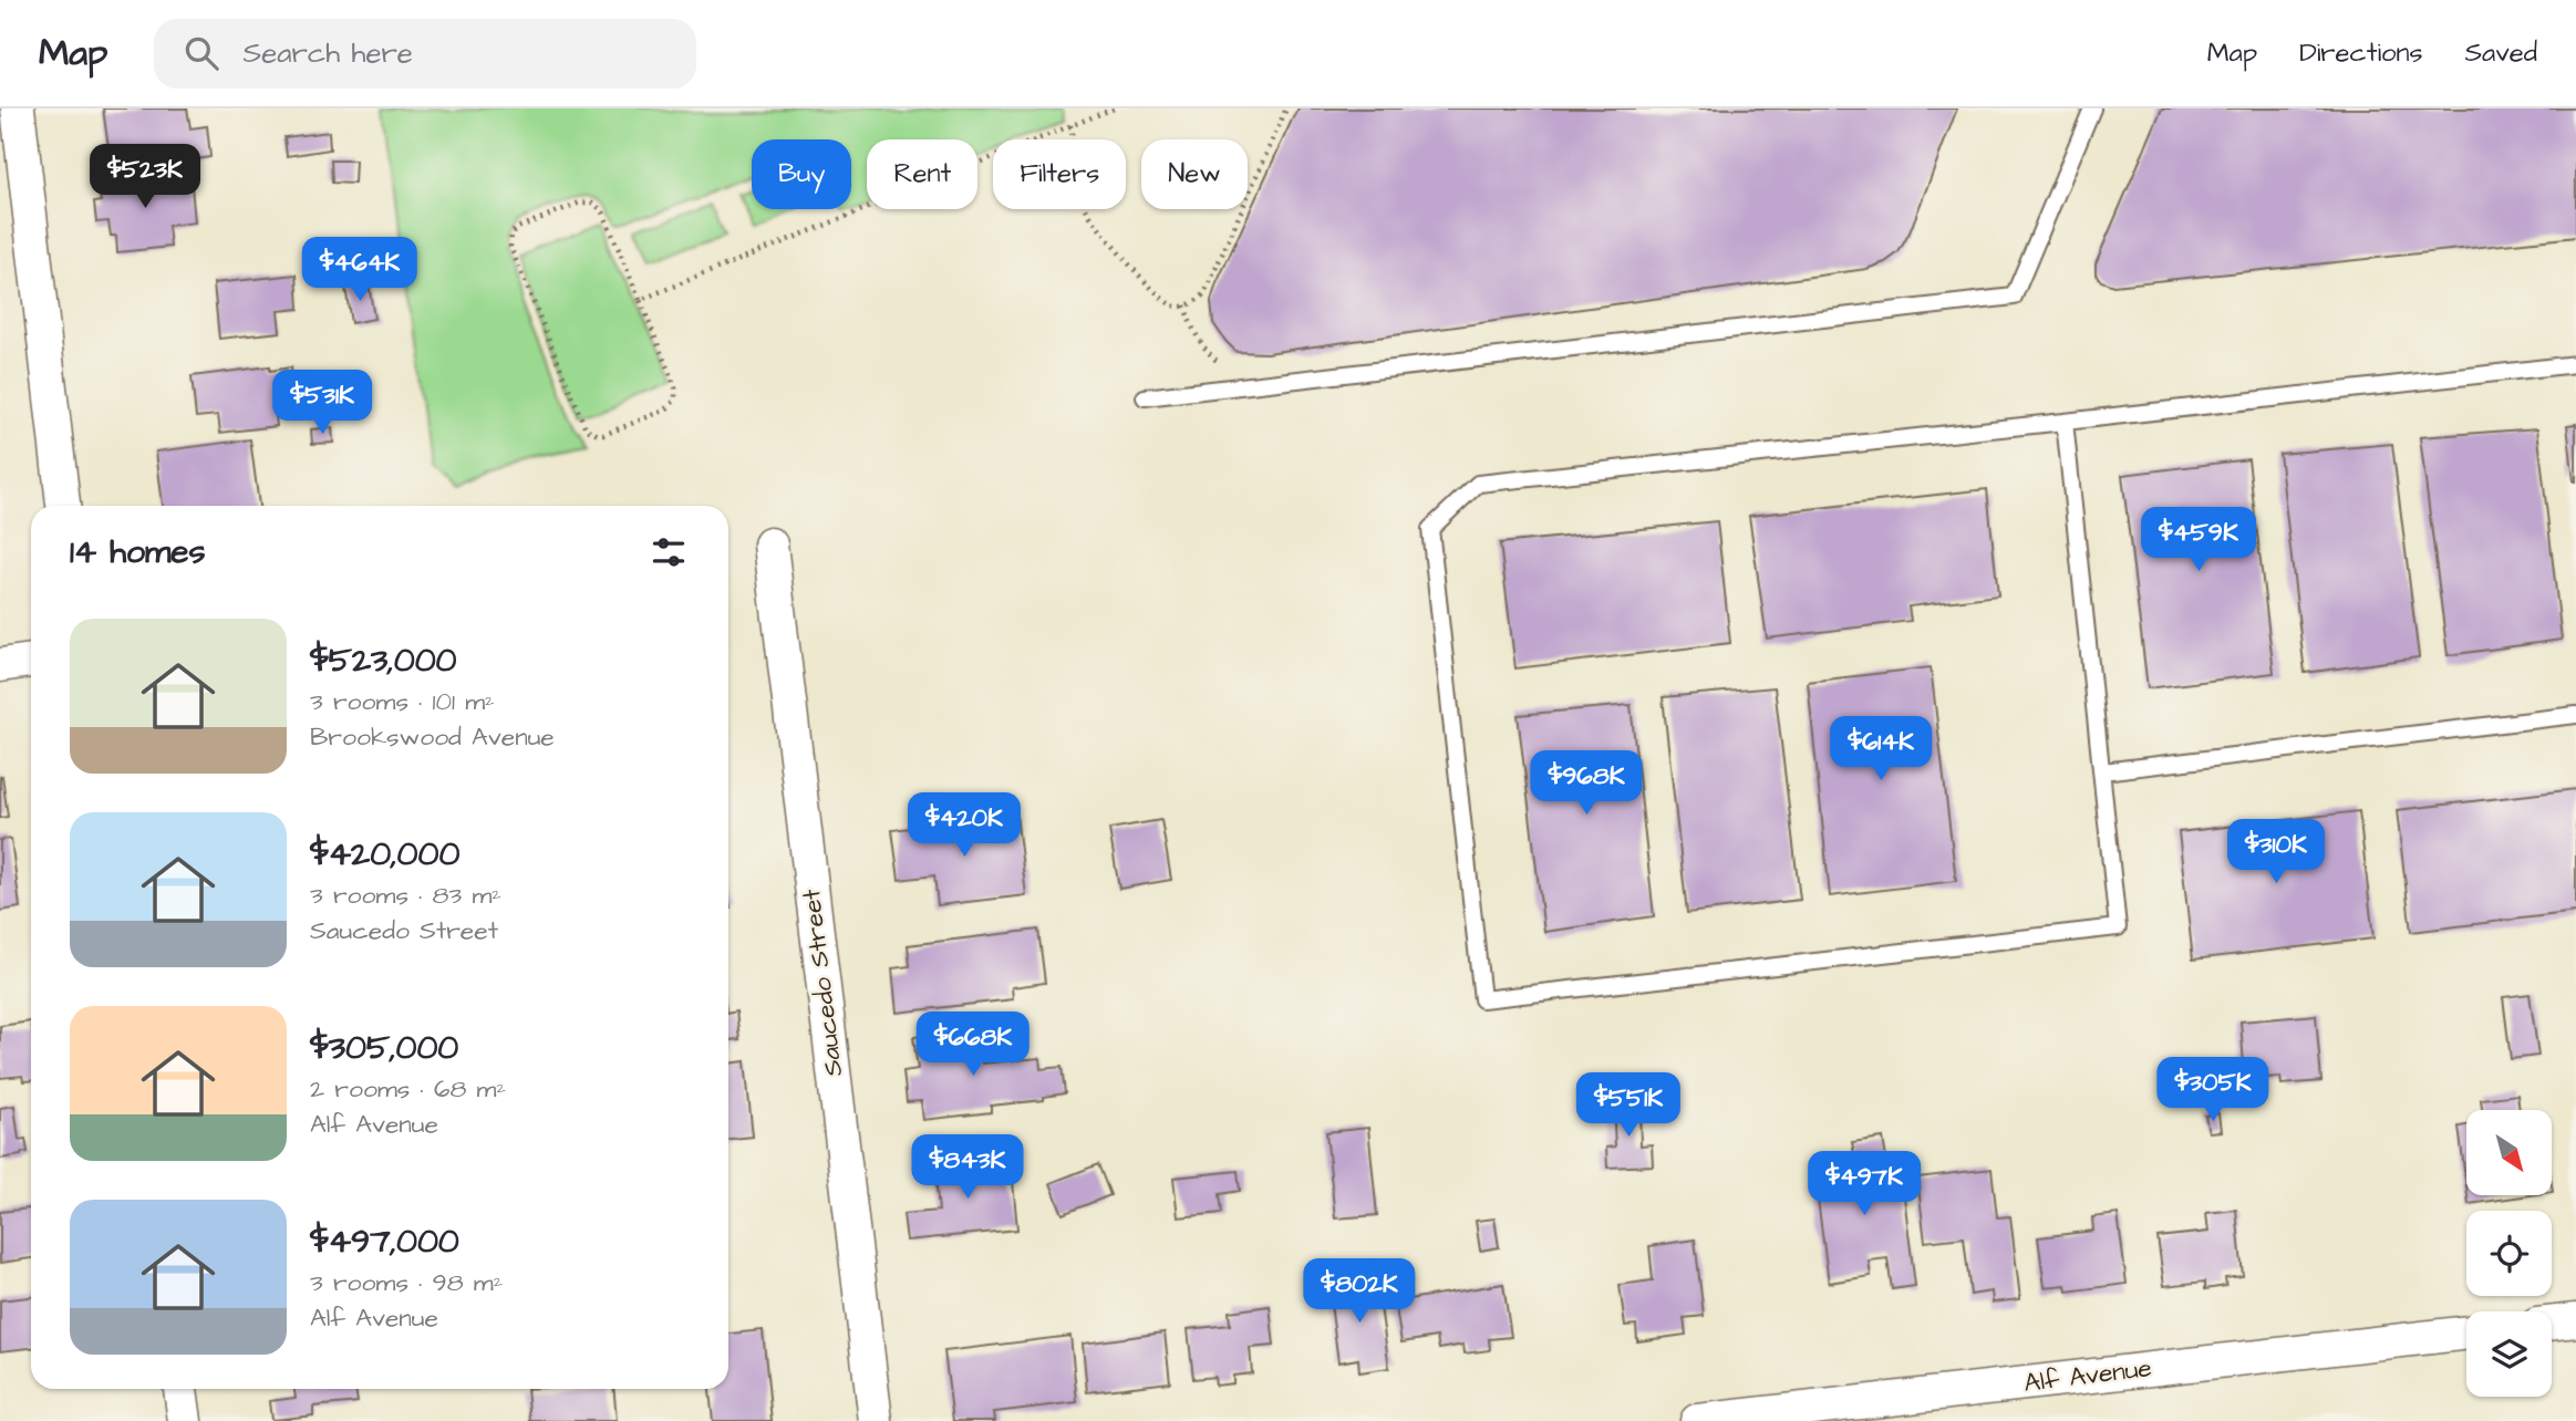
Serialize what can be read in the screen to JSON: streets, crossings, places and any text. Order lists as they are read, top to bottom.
{
  "streets": {
    "street": ["Saucedo Street", "Alf Avenue"]
  },
  "north": "bottom right",
  "page": {
    "header": "Map",
    "search": "Search here",
    "nav": ["Map", "Directions", "Saved"],
    "chip": [
      "Buy",
      "Rent",
      "Filters",
      "New"
    ],
    "price": [
      "$523K",
      "$464K",
      "$531K",
      "$459K",
      "$614K",
      "$968K",
      "$420K",
      "$310K",
      "$668K",
      "$305K",
      "$551K",
      "$843K",
      "$497K",
      "$802K"
    ],
    "heading": "14 homes",
    "list": [
      {
        "name": "$523,000",
        "note": "3 rooms · 101 m² · Brookswood Avenue"
      },
      {
        "name": "$420,000",
        "note": "3 rooms · 83 m² · Saucedo Street"
      },
      {
        "name": "$305,000",
        "note": "2 rooms · 68 m² · Alf Avenue"
      },
      {
        "name": "$497,000",
        "note": "3 rooms · 98 m² · Alf Avenue"
      }
    ]
  }
}
